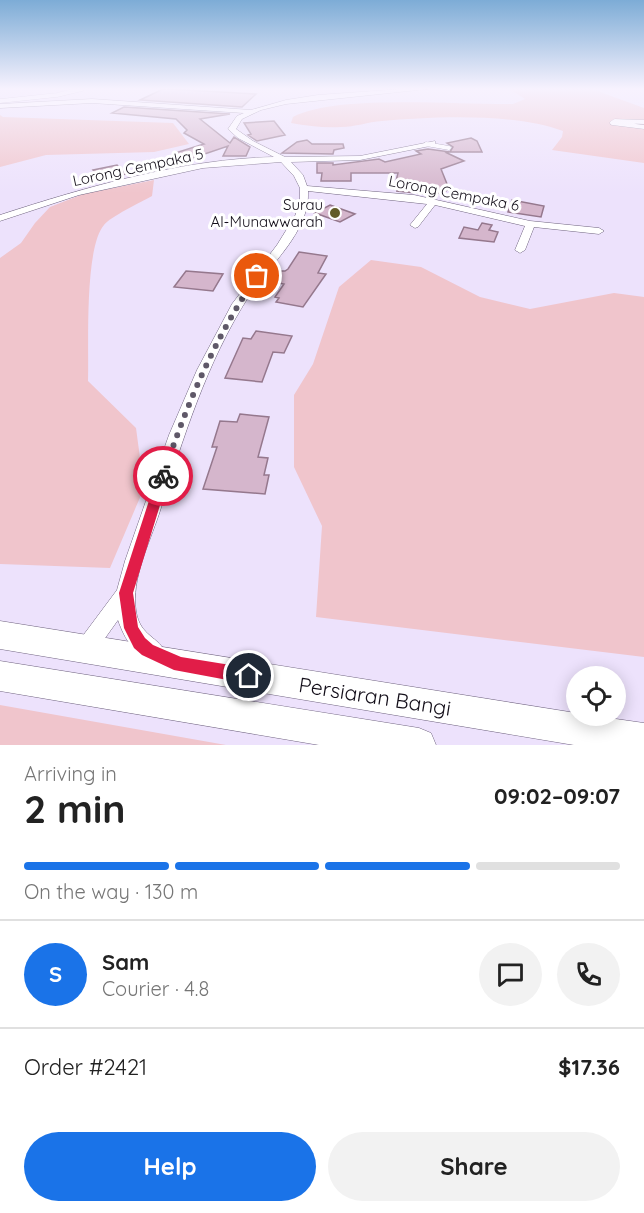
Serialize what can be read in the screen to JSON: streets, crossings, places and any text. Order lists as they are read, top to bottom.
{
  "streets": {
    "main road": ["Persiaran Bangi"],
    "street": ["Lorong Cempaka 5", "Lorong Cempaka 6"]
  },
  "places": ["Surau Al-Munawwarah"],
  "page": {
    "heading": ["2 min", "Arriving in", "09:02–09:07"],
    "panel": [
      "Sam",
      "Courier · 4.8",
      "Order #2421",
      "$17.36"
    ],
    "bar": "On the way · 130 m",
    "round": "S",
    "buttons": ["Help", "Share"]
  }
}
